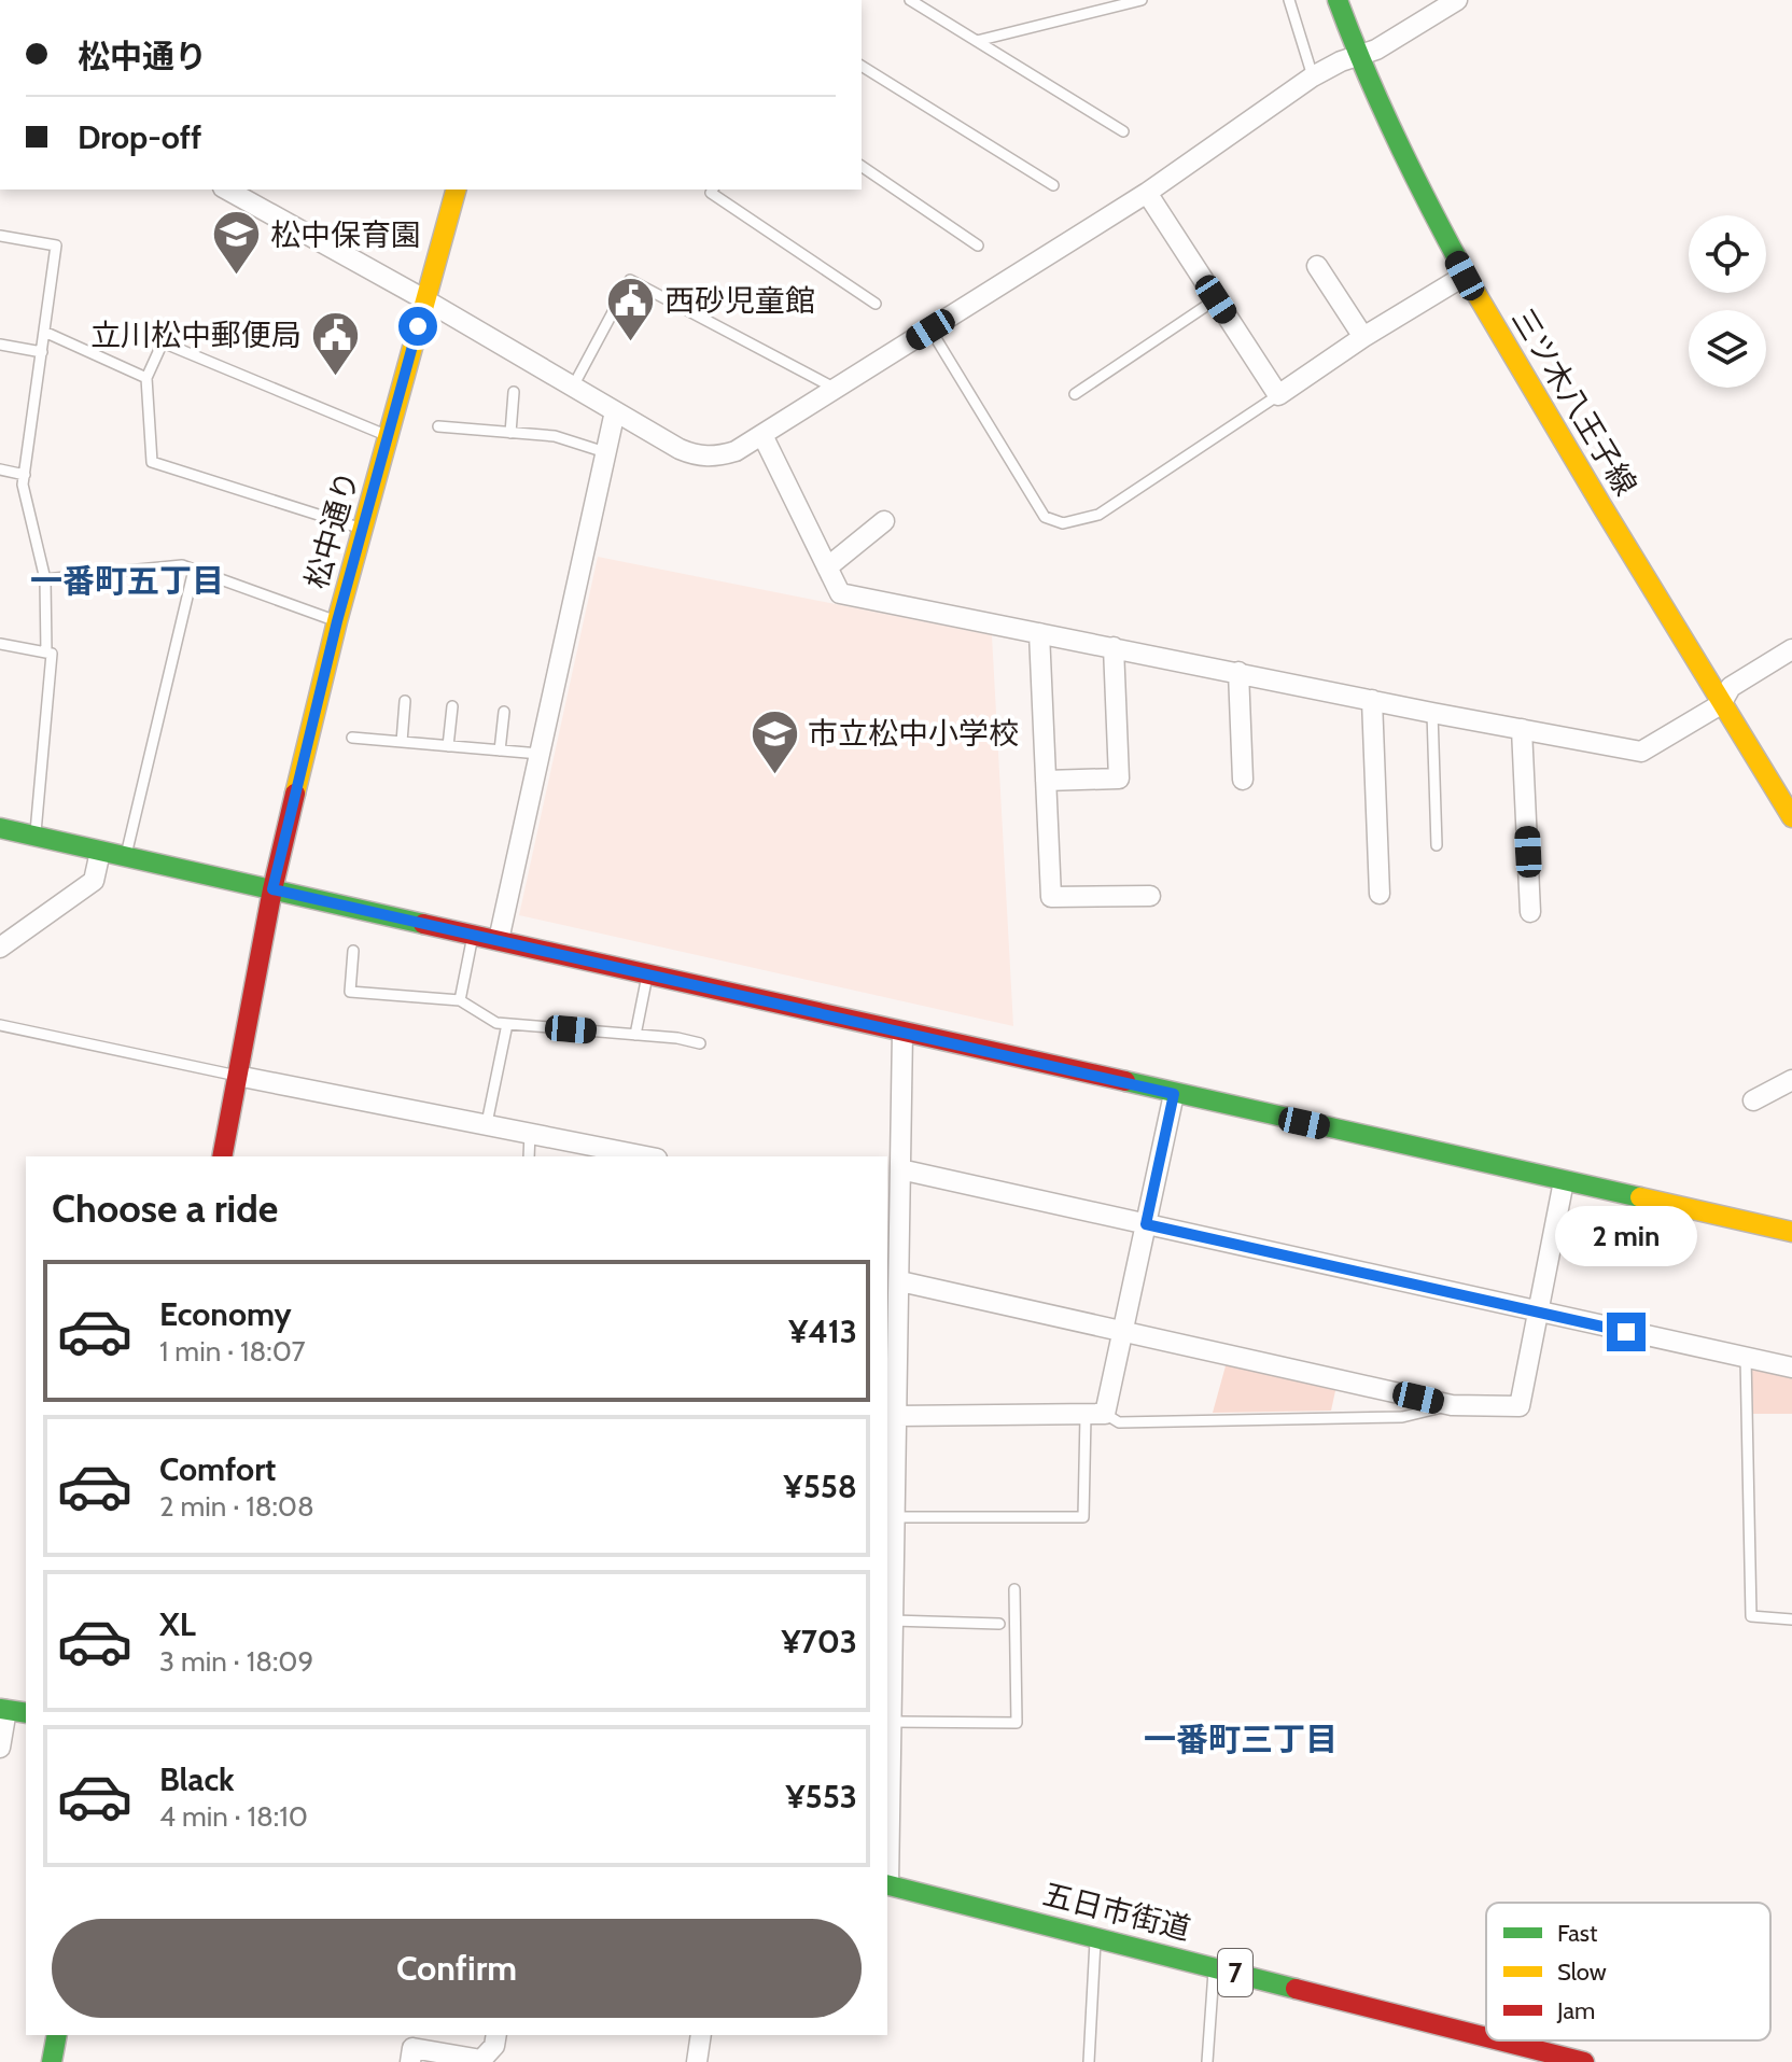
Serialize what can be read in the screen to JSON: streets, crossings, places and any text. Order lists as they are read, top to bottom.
{
  "streets": {
    "street": [
      "三ツ木八王子線",
      "松中通り",
      "五日市街道",
      "7"
    ]
  },
  "districts": ["一番町五丁目", "一番町三丁目"],
  "places": {
    "school or university": ["松中保育園", "市立松中小学校"],
    "public building": ["西砂児童館", "立川松中郵便局"]
  },
  "legend": ["Fast", "Slow", "Jam"],
  "page": {
    "banner": ["松中通り", "Drop-off"],
    "heading": "Choose a ride",
    "bubble": "2 min",
    "list": [
      {
        "name": "Economy",
        "note": "1 min · 18:07",
        "value": "¥413"
      },
      {
        "name": "Comfort",
        "note": "2 min · 18:08",
        "value": "¥558"
      },
      {
        "name": "XL",
        "note": "3 min · 18:09",
        "value": "¥703"
      },
      {
        "name": "Black",
        "note": "4 min · 18:10",
        "value": "¥553"
      }
    ],
    "buttons": "Confirm"
  }
}
